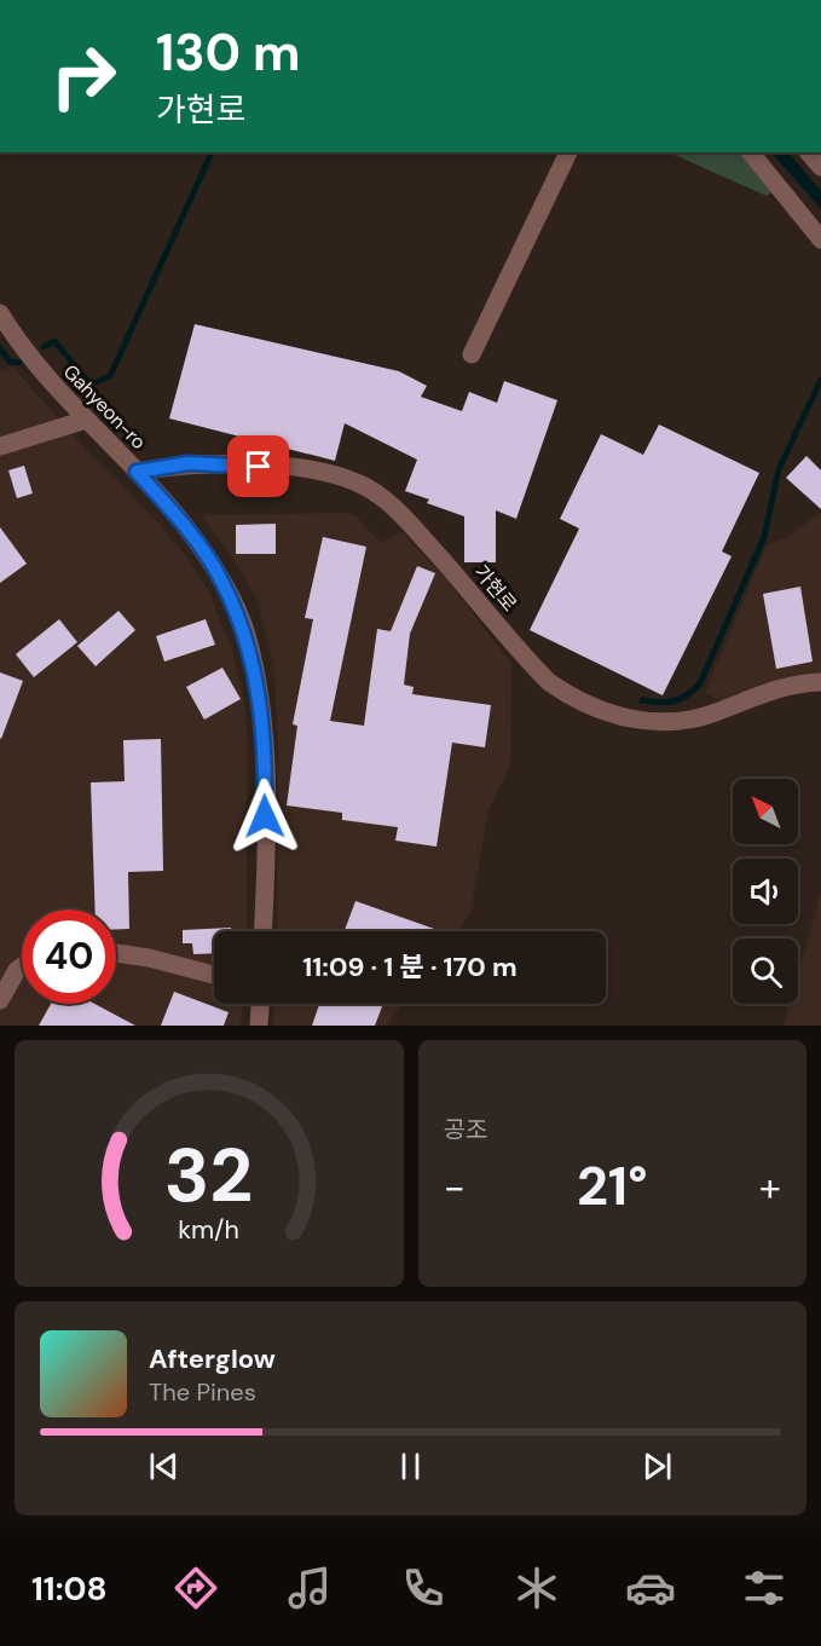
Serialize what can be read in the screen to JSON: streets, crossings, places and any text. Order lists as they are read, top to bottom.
{
  "streets": {
    "street": ["Gahyeon-ro", "가현로"]
  },
  "crossings": [
    ["Gahyeon-ro", "가현로"]
  ],
  "north": "top left",
  "page": {
    "turn": ["130 m", "가현로"],
    "limit": "40",
    "trip": "11:09 · 1 분 · 170 m",
    "tile": "공조",
    "heat": ["−", "21°", "+"],
    "song": ["Afterglow", "The Pines"],
    "tabs": "11:08",
    "gauge": ["32", "km/h"]
  }
}
